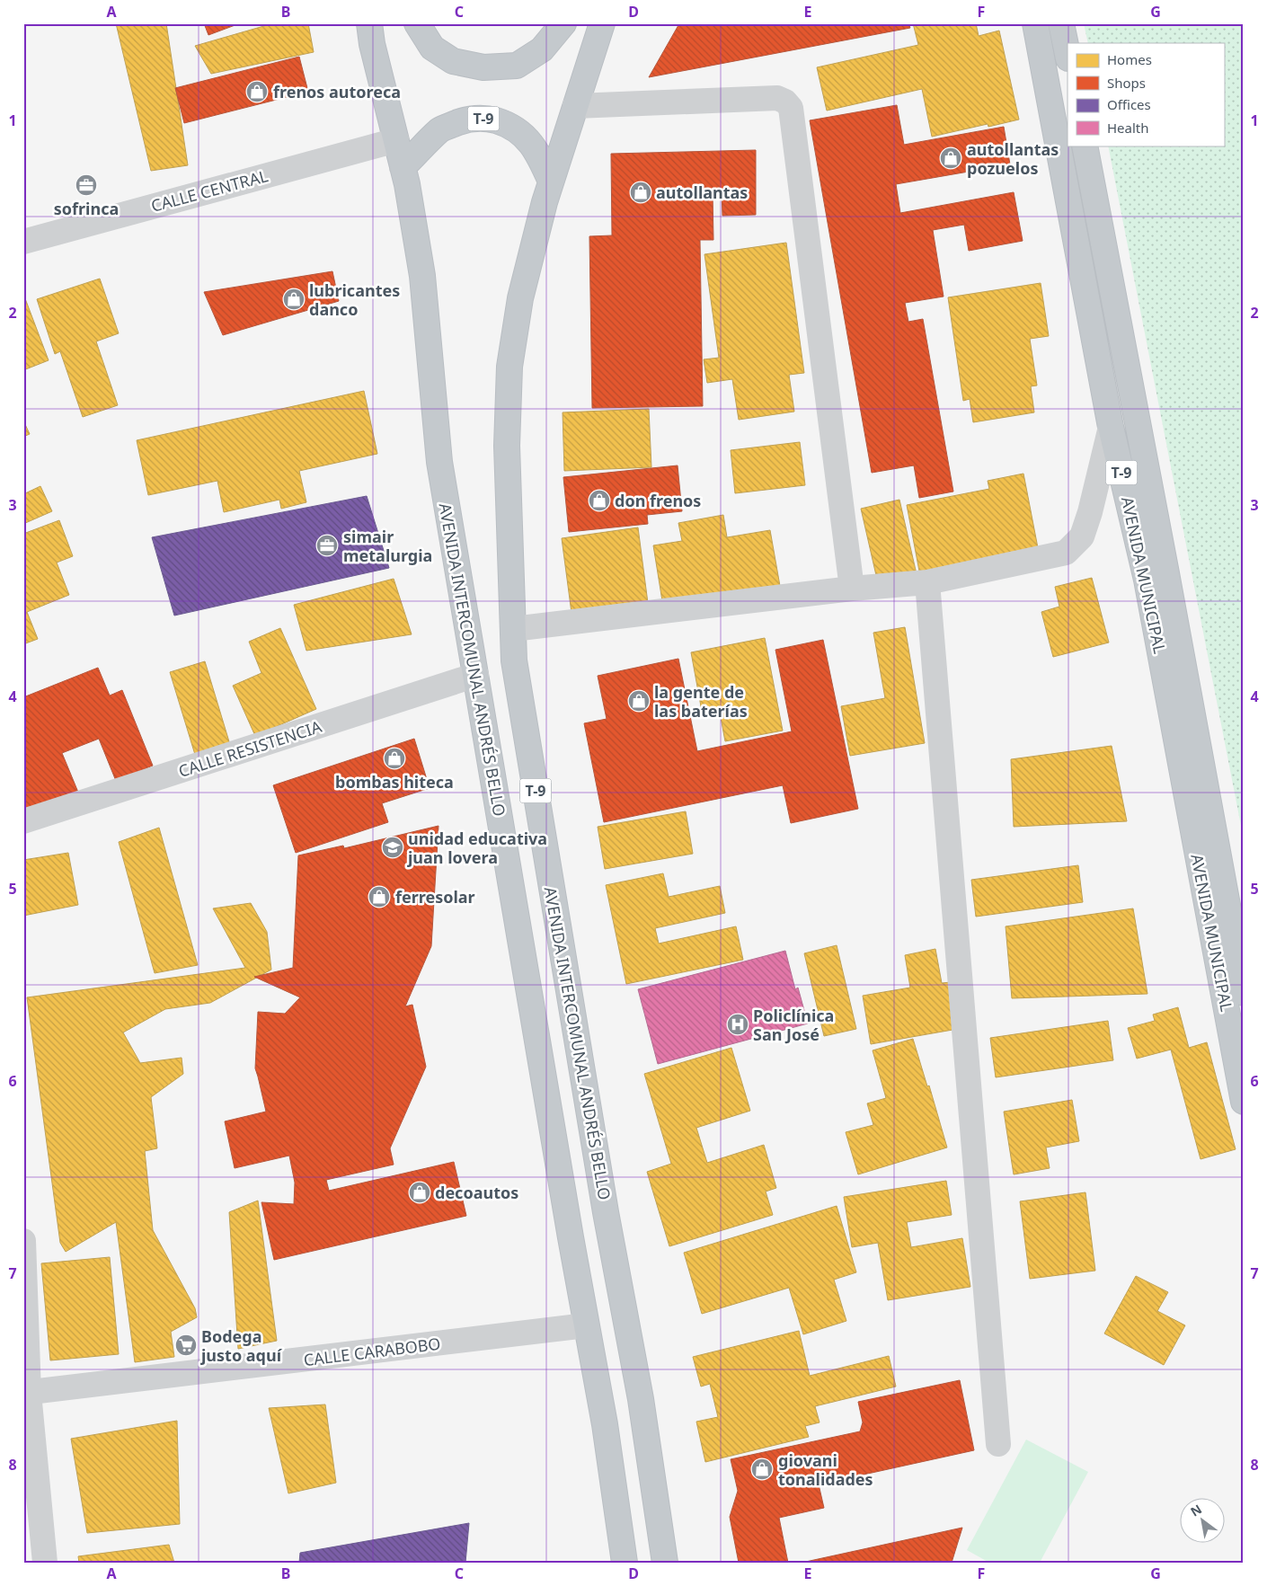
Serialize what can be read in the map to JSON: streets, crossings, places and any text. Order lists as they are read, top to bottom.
{
  "streets": {
    "highway": ["T-9", "AVENIDA MUNICIPAL", "AVENIDA INTERCOMUNAL ANDRÉS BELLO"],
    "street": ["CALLE CENTRAL", "CALLE RESISTENCIA", "CALLE CARABOBO"]
  },
  "crossings": [
    ["T-9", "AVENIDA INTERCOMUNAL ANDRÉS BELLO"],
    ["CALLE CENTRAL", "AVENIDA INTERCOMUNAL ANDRÉS BELLO"],
    ["AVENIDA INTERCOMUNAL ANDRÉS BELLO", "CALLE RESISTENCIA"],
    ["AVENIDA INTERCOMUNAL ANDRÉS BELLO", "CALLE CARABOBO"]
  ],
  "places": {
    "shop": [
      "frenos autoreca",
      "autollantas pozuelos",
      "autollantas",
      "lubricantes danco",
      "don frenos",
      "la gente de las baterías",
      "bombas hiteca",
      "ferresolar",
      "decoautos",
      "giovani tonalidades"
    ],
    "office": ["sofrinca", "simair metalurgia"],
    "school or university": ["unidad educativa juan lovera"],
    "hospital": ["Policlínica San José"],
    "supermarket": ["Bodega justo aquí"]
  },
  "legend": [
    "Homes",
    "Shops",
    "Offices",
    "Health"
  ],
  "north": "top left",
  "grid": {
    "columns": [
      "A",
      "B",
      "C",
      "D",
      "E",
      "F",
      "G"
    ],
    "rows": [
      "1",
      "2",
      "3",
      "4",
      "5",
      "6",
      "7",
      "8"
    ]
  }
}
